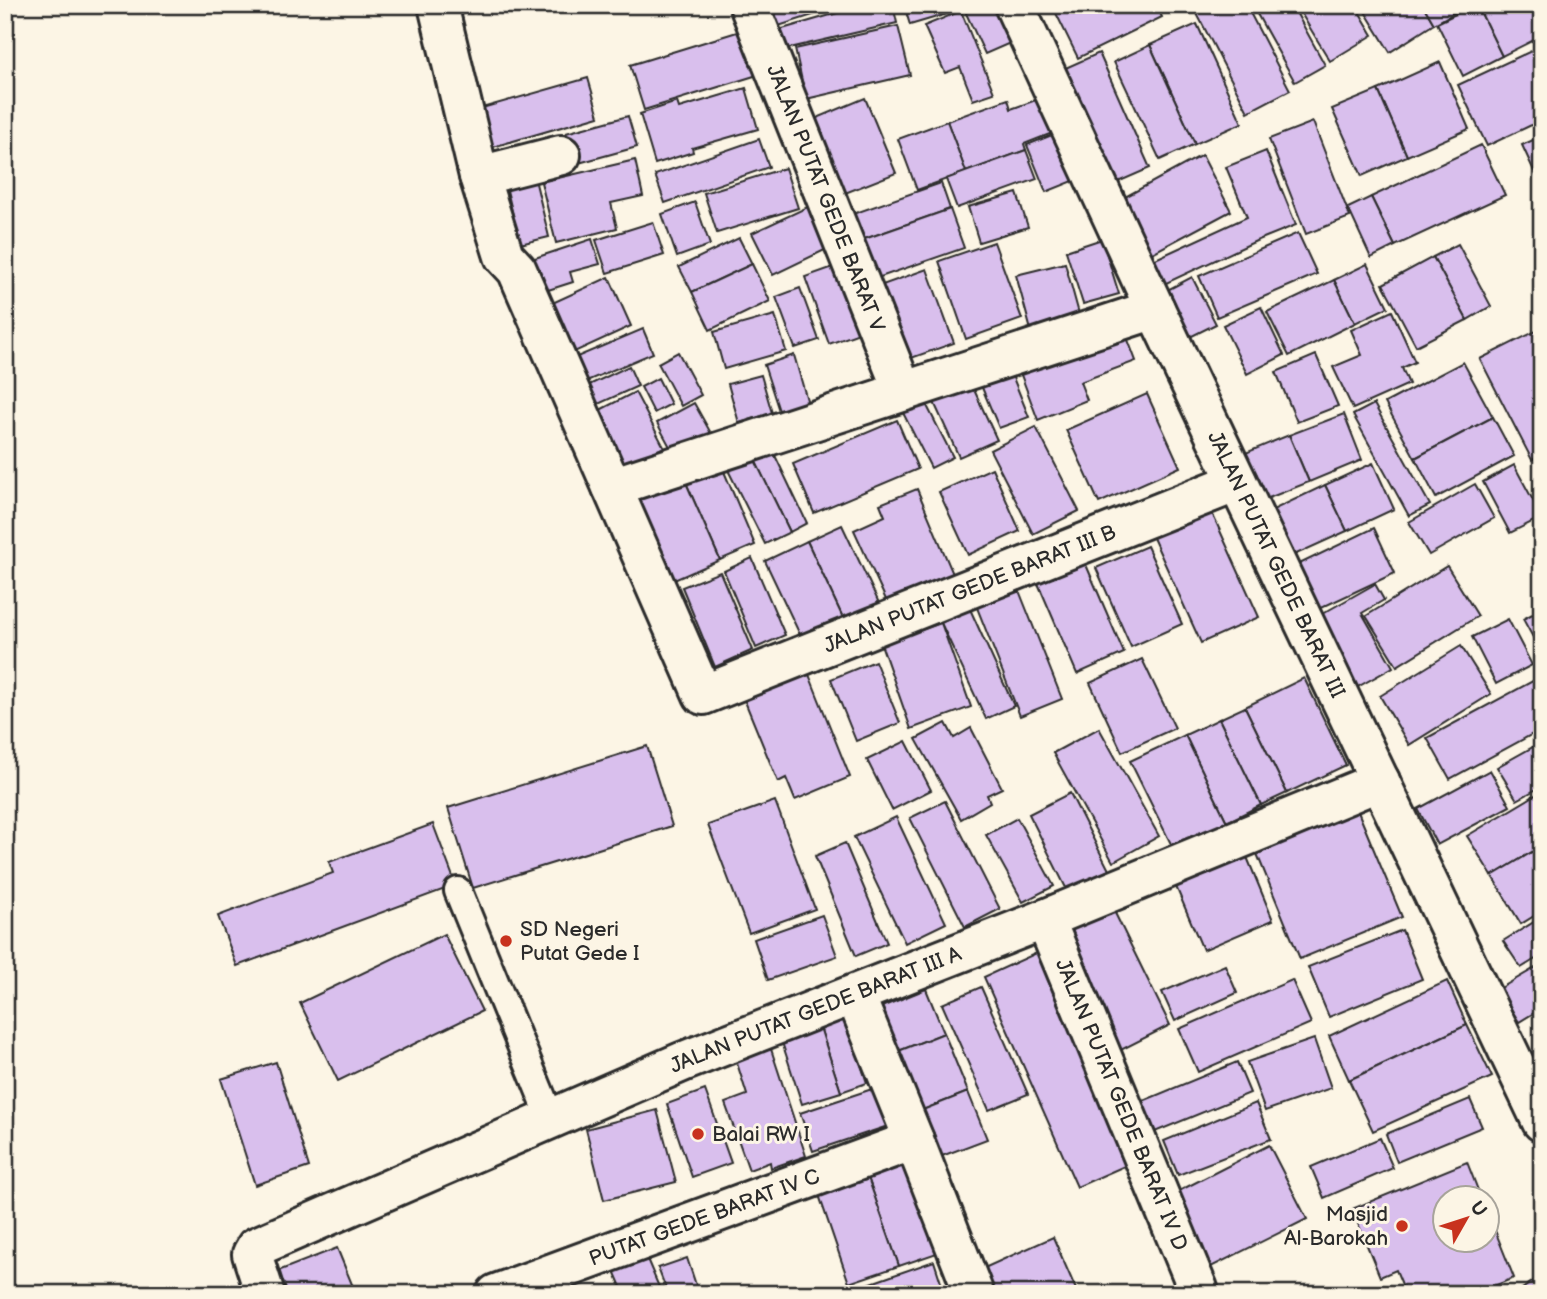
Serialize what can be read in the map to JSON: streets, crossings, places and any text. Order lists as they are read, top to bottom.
{
  "streets": {
    "street": [
      "JALAN PUTAT GEDE BARAT V",
      "JALAN PUTAT GEDE BARAT III",
      "JALAN PUTAT GEDE BARAT III B",
      "JALAN PUTAT GEDE BARAT III A",
      "JALAN PUTAT GEDE BARAT IV D",
      "PUTAT GEDE BARAT IV C"
    ]
  },
  "crossings": [
    ["JALAN PUTAT GEDE BARAT III", "JALAN PUTAT GEDE BARAT III B"],
    ["JALAN PUTAT GEDE BARAT III", "JALAN PUTAT GEDE BARAT III A"],
    ["JALAN PUTAT GEDE BARAT III A", "JALAN PUTAT GEDE BARAT IV D"]
  ],
  "places": ["SD Negeri Putat Gede I", "Balai RW I", "Masjid Al-Barokah"],
  "north": "top right"
}
